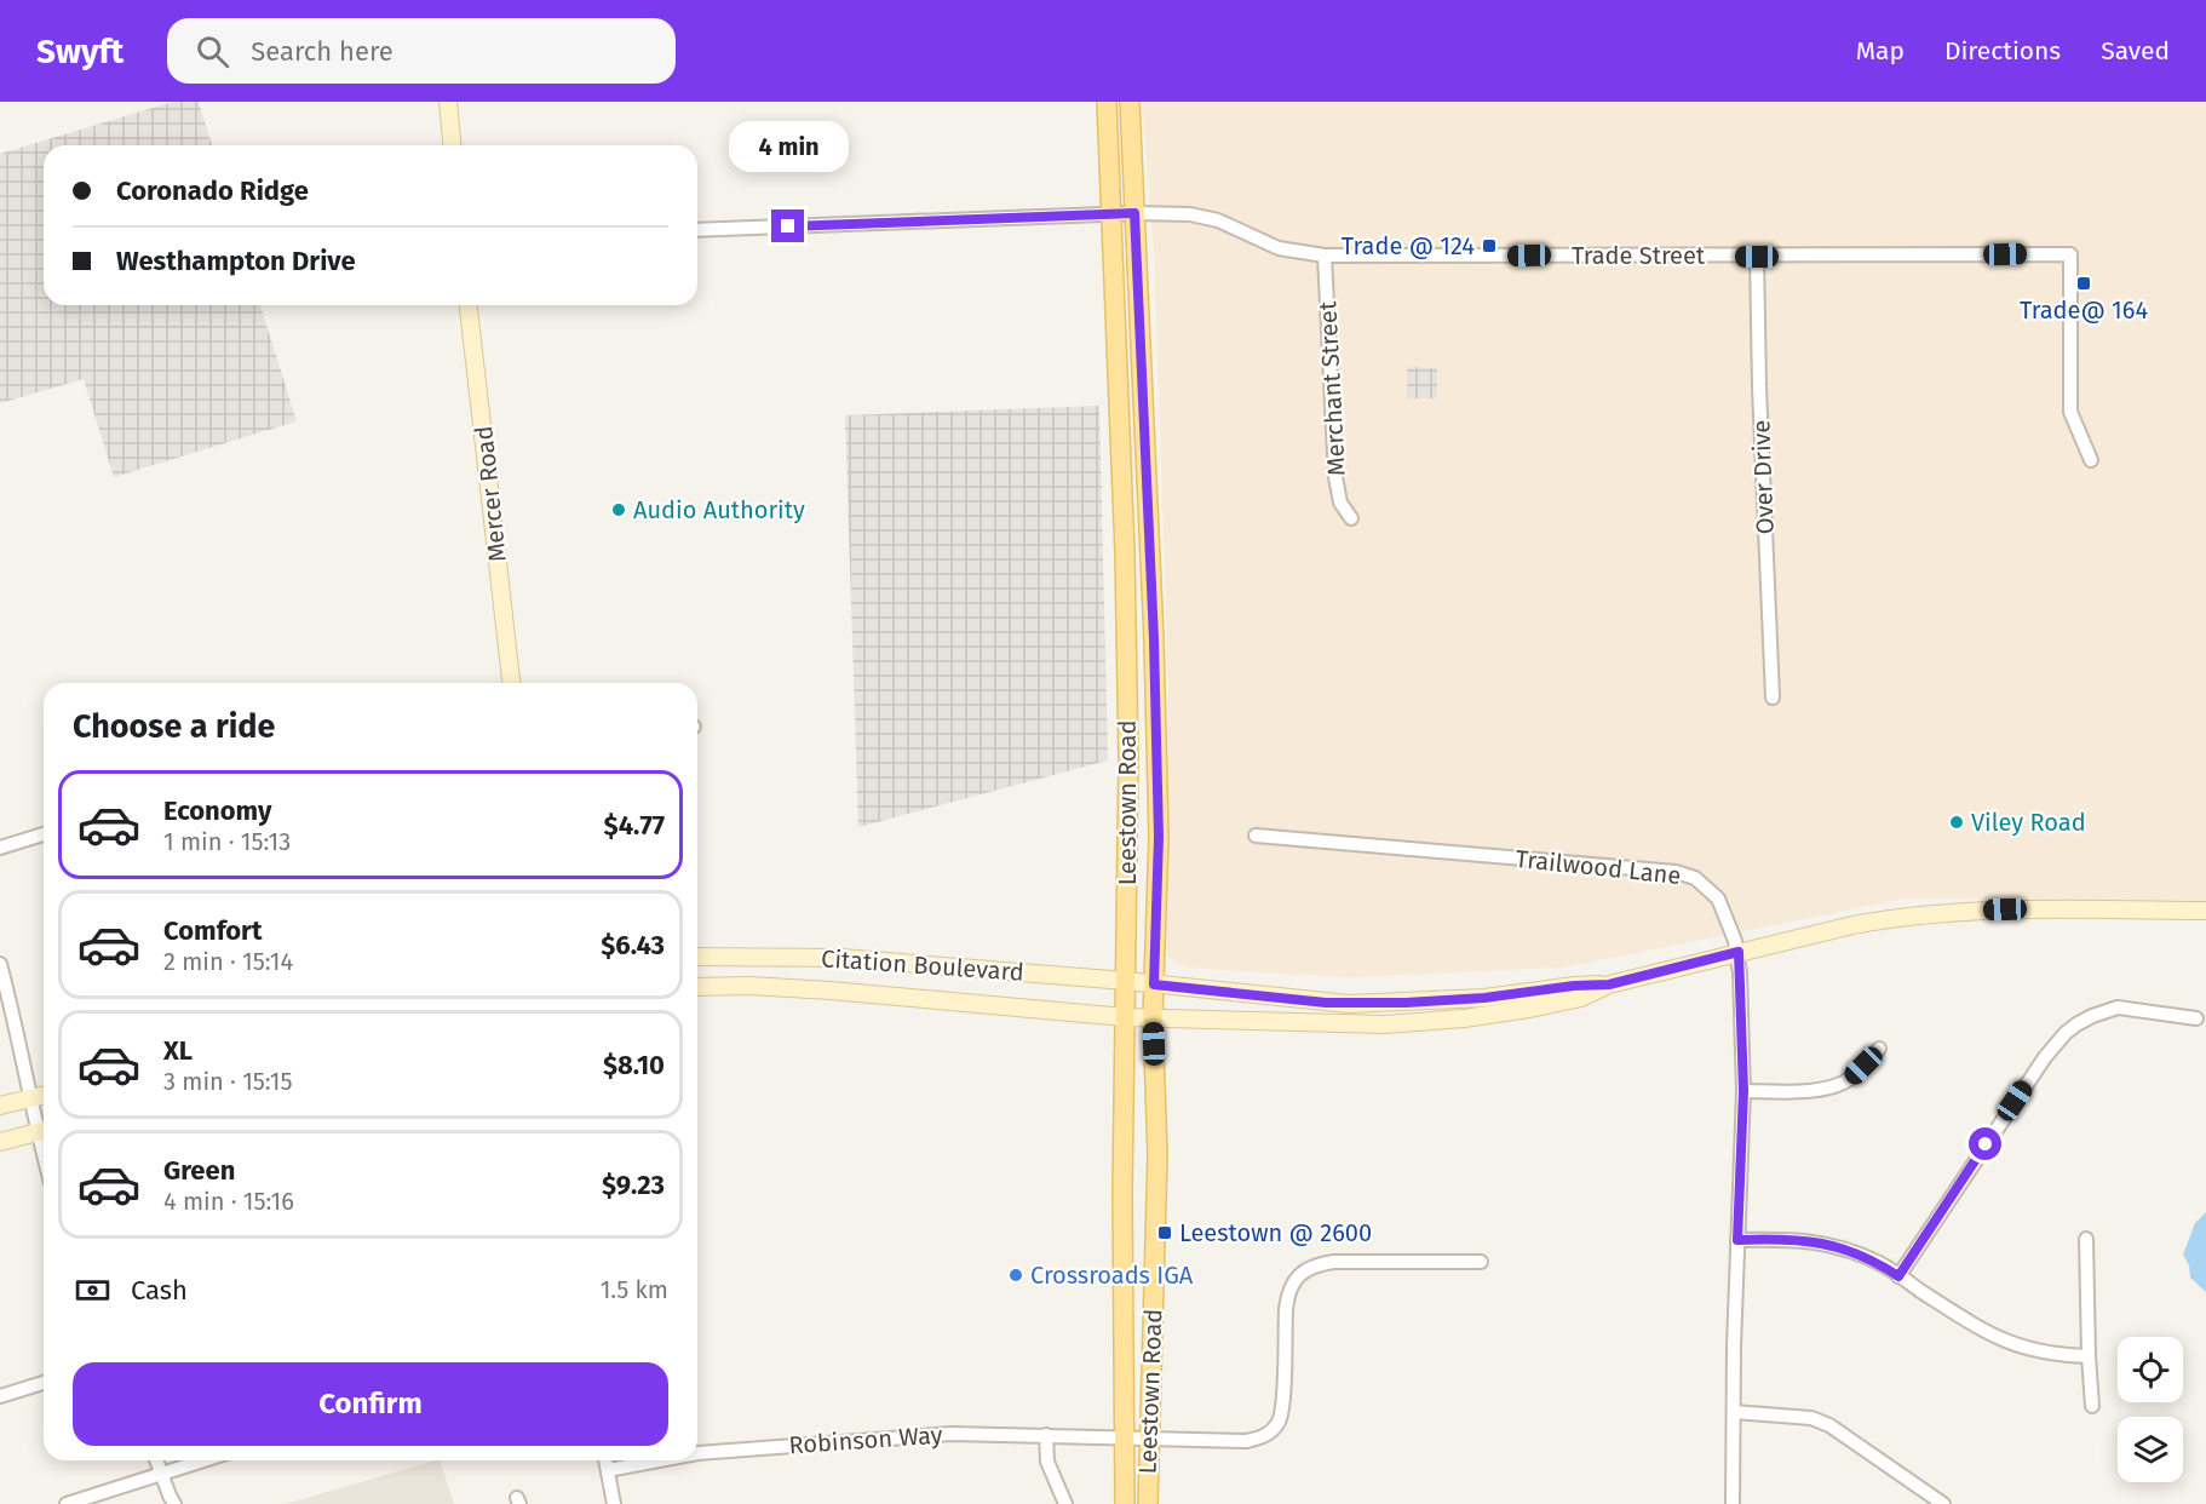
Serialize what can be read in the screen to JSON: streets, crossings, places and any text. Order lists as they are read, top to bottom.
{
  "streets": {
    "main road": ["Leestown Road"],
    "street": [
      "Trade Street",
      "Merchant Street",
      "Over Drive",
      "Mercer Road",
      "Trailwood Lane",
      "Citation Boulevard",
      "Robinson Way"
    ]
  },
  "crossings": [
    ["Trade Street", "Merchant Street"],
    ["Trade Street", "Over Drive"],
    ["Trade Street", "Leestown Road"],
    ["Leestown Road", "Citation Boulevard"],
    ["Leestown Road", "Robinson Way"]
  ],
  "places": {
    "transit": ["Trade @ 124", "Trade@ 164", "Leestown @ 2600"],
    "other": ["Audio Authority", "Viley Road", "Crossroads IGA"]
  },
  "page": {
    "header": "Swyft",
    "search": "Search here",
    "nav": ["Map", "Directions", "Saved"],
    "bubble": "4 min",
    "banner": ["Coronado Ridge", "Westhampton Drive"],
    "heading": "Choose a ride",
    "list": [
      {
        "name": "Economy",
        "note": "1 min · 15:13",
        "value": "$4.77"
      },
      {
        "name": "Comfort",
        "note": "2 min · 15:14",
        "value": "$6.43"
      },
      {
        "name": "XL",
        "note": "3 min · 15:15",
        "value": "$8.10"
      },
      {
        "name": "Green",
        "note": "4 min · 15:16",
        "value": "$9.23"
      }
    ],
    "pay": ["Cash", "1.5 km"],
    "buttons": "Confirm"
  }
}
